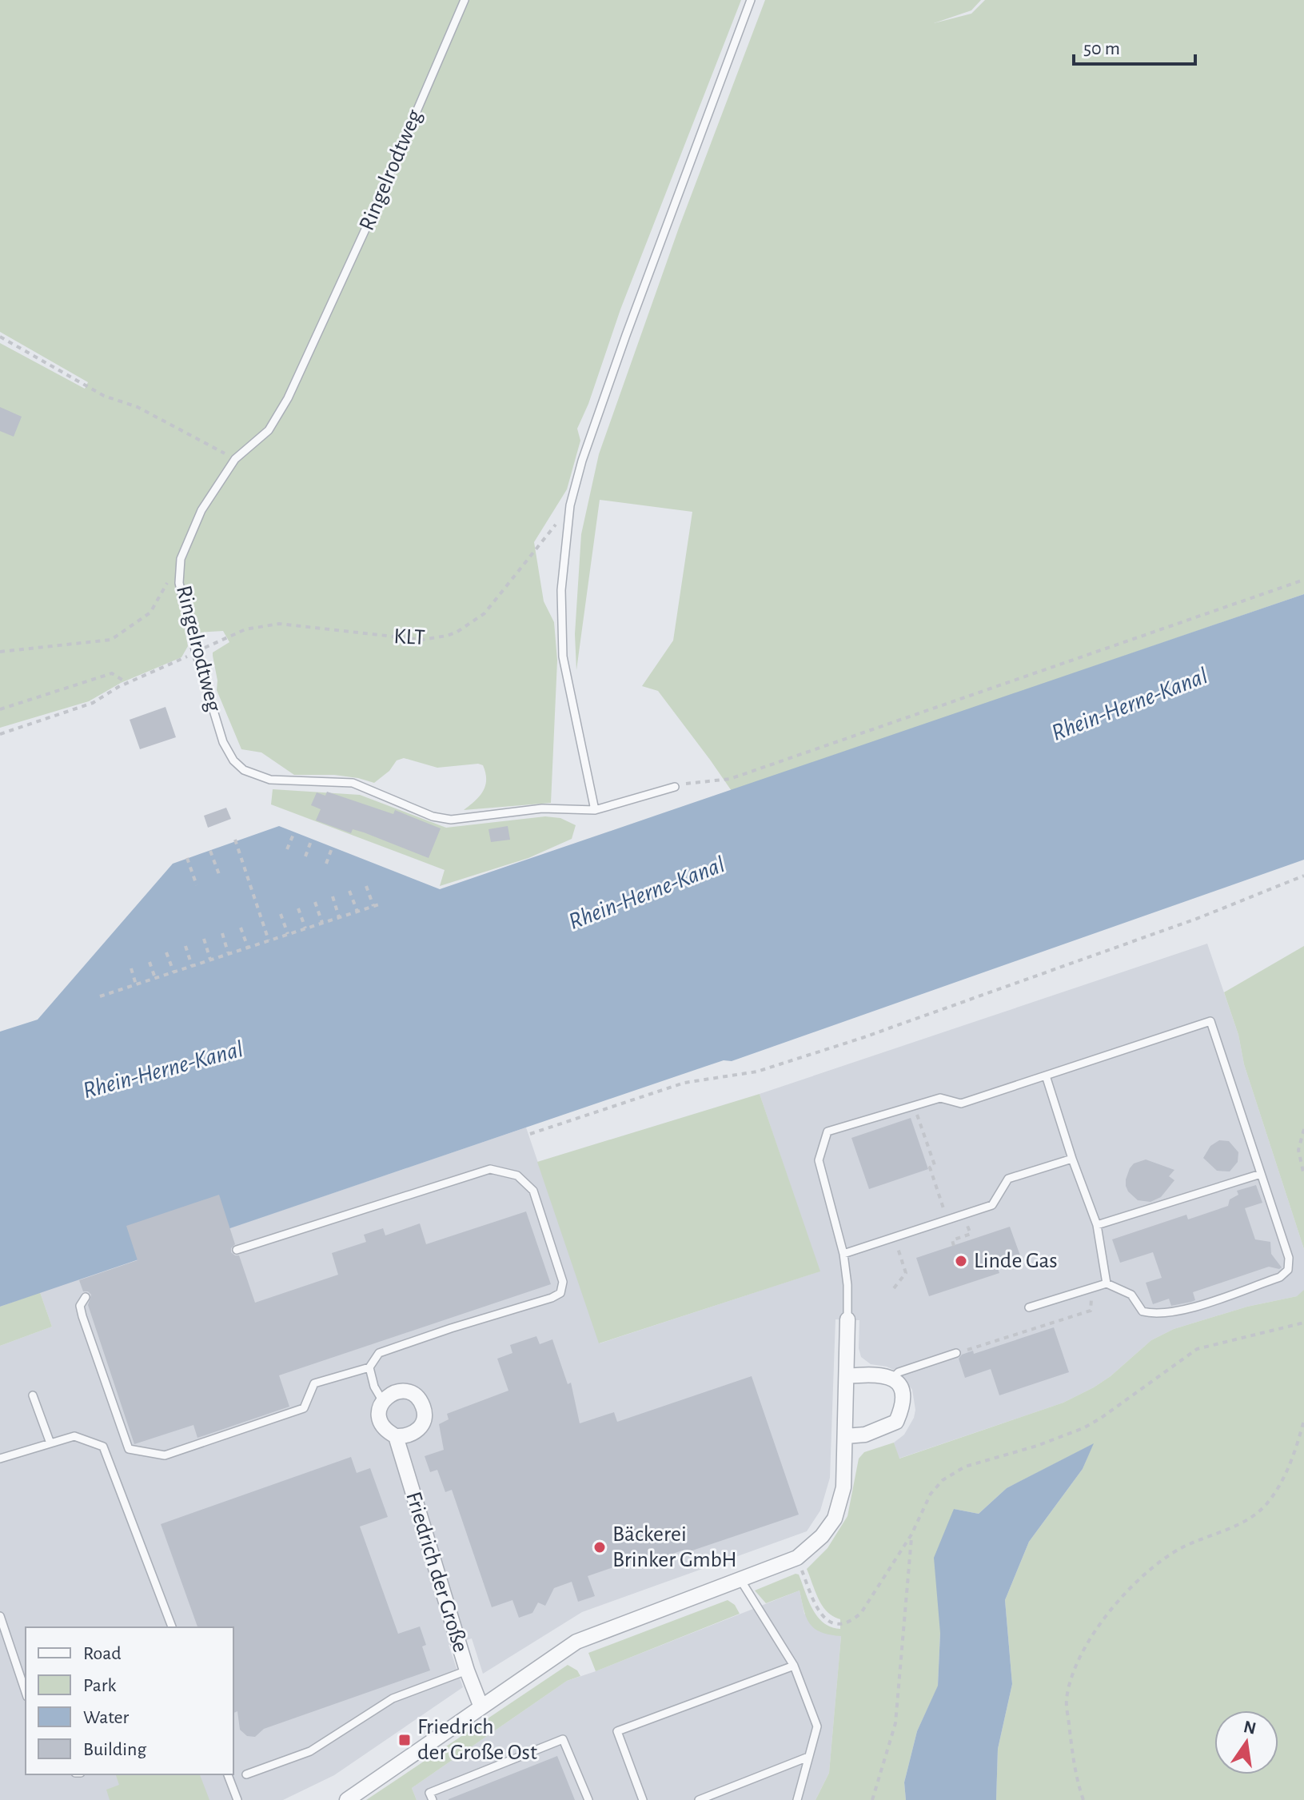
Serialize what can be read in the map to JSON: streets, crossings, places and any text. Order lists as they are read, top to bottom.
{
  "streets": {
    "street": ["Friedrich der Große"],
    "lane": ["Ringelrodtweg"],
    "path": ["KLT"]
  },
  "crossings": [
    ["Ringelrodtweg", "KLT"]
  ],
  "water": ["Rhein-Herne-Kanal"],
  "places": {
    "other": ["Linde Gas", "Bäckerei Brinker GmbH"],
    "transit": ["Friedrich der Große Ost"]
  },
  "legend": [
    "Road",
    "Park",
    "Water",
    "Building"
  ],
  "scale_bar": "50 m",
  "north": "top"
}
